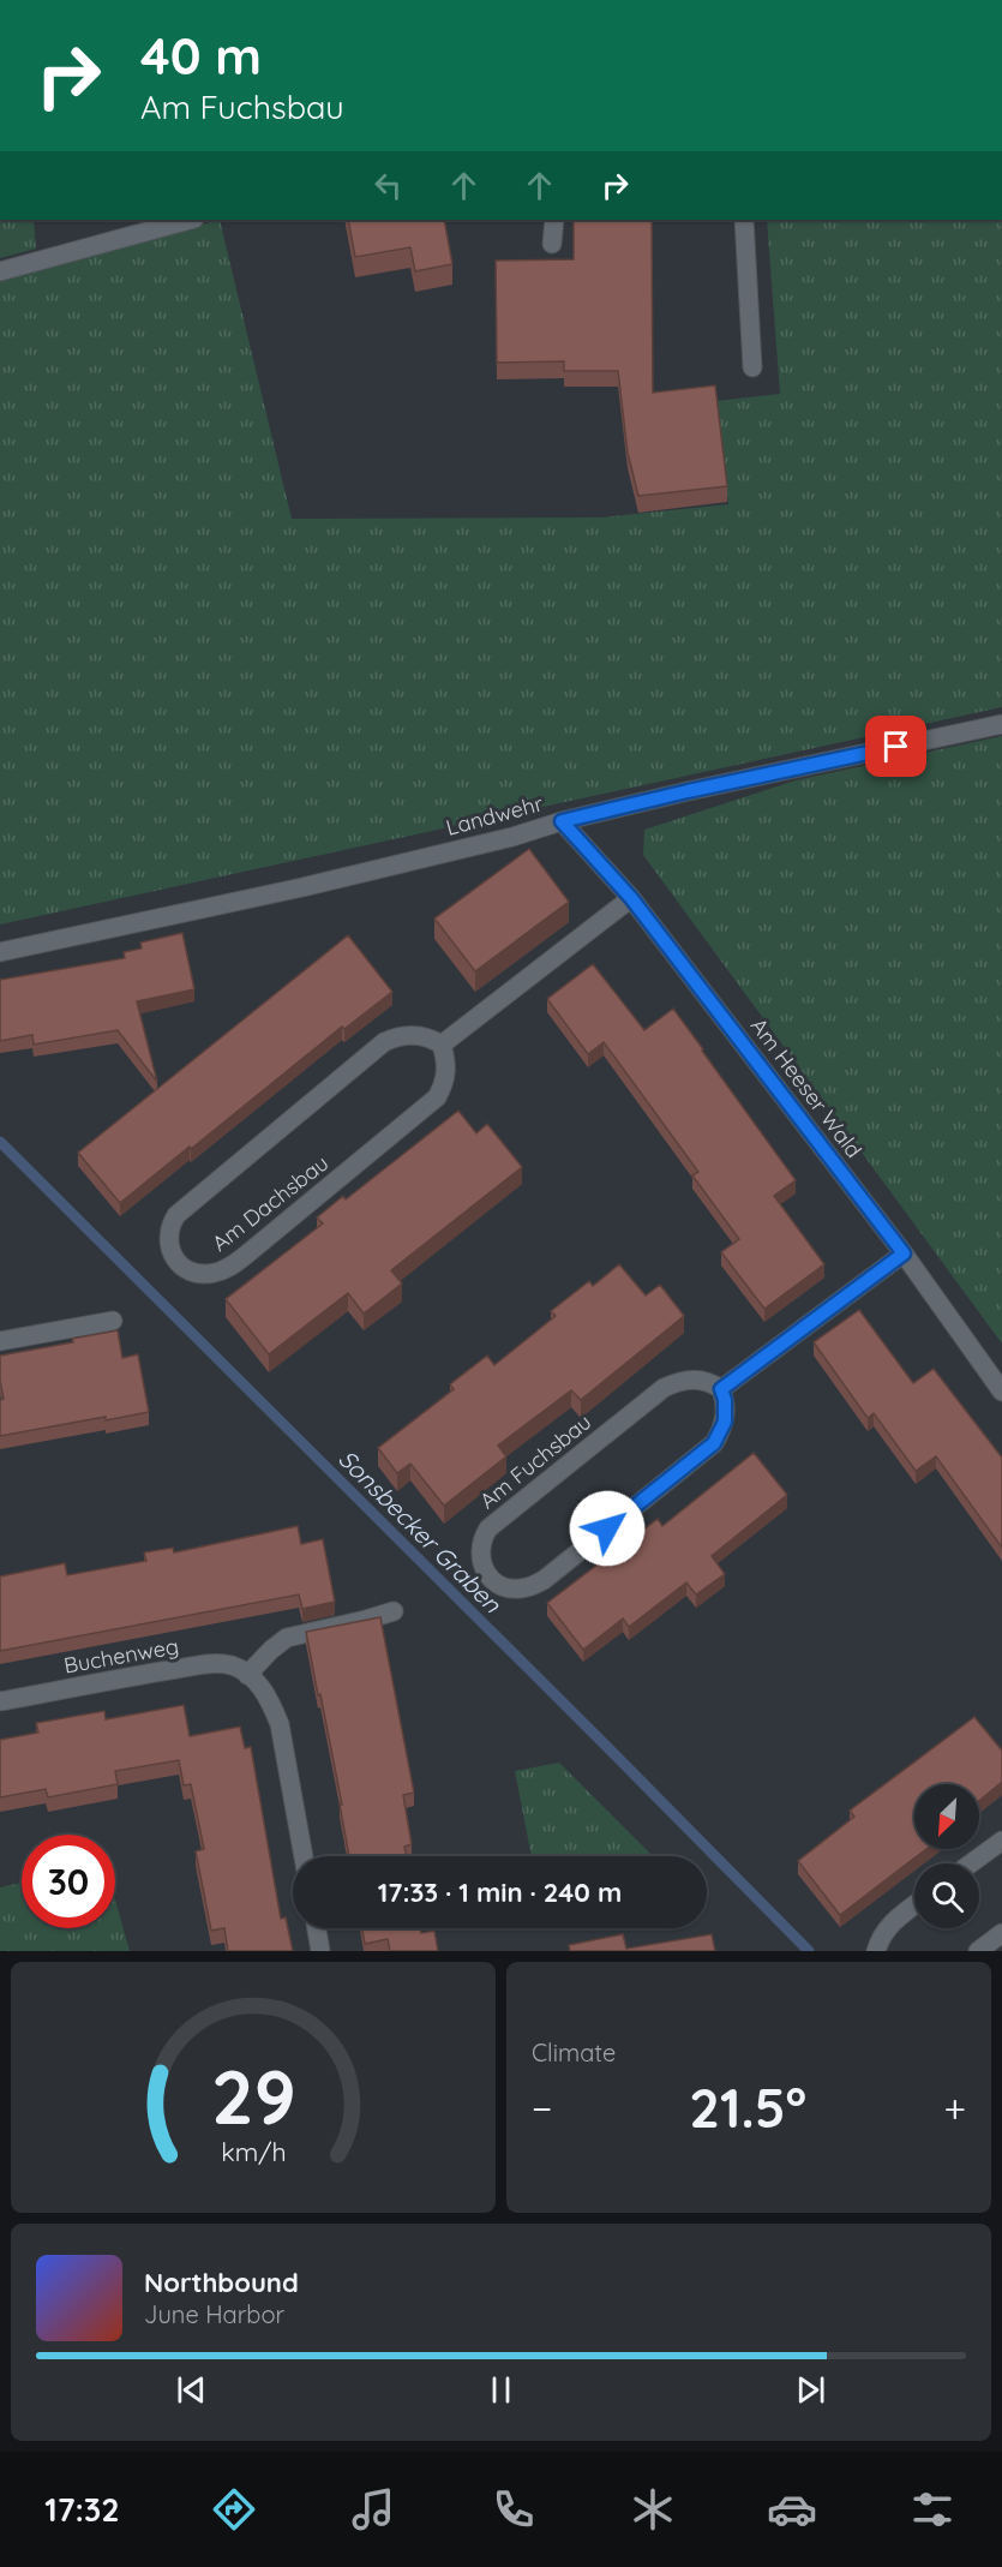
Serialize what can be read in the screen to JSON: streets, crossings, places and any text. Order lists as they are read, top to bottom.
{
  "streets": {
    "street": [
      "Landwehr",
      "Am Heeser Wald",
      "Am Dachsbau",
      "Am Fuchsbau",
      "Buchenweg"
    ]
  },
  "crossings": [
    ["Landwehr", "Am Heeser Wald"]
  ],
  "water": ["Sonsbecker Graben"],
  "north": "bottom left",
  "page": {
    "turn": ["40 m", "Am Fuchsbau"],
    "limit": "30",
    "trip": "17:33 · 1 min · 240 m",
    "tile": "Climate",
    "heat": ["−", "21.5°", "+"],
    "song": ["Northbound", "June Harbor"],
    "tabs": "17:32",
    "gauge": ["29", "km/h"]
  }
}
